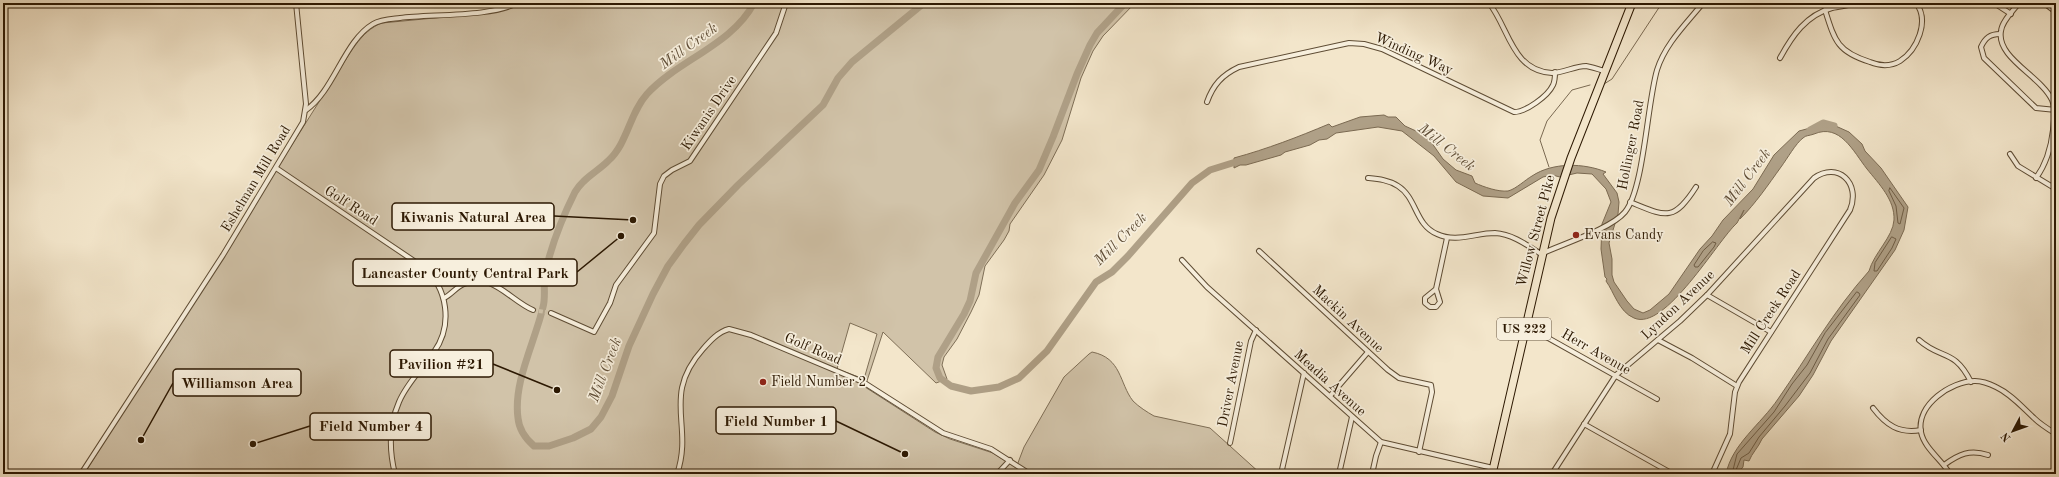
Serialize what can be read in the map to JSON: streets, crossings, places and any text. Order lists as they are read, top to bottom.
{
  "streets": {
    "highway": ["Willow Street Pike", "US 222"],
    "street": [
      "Winding Way",
      "Kiwanis Drive",
      "Hollinger Road",
      "Eshelman Mill Road",
      "Golf Road",
      "Lyndon Avenue",
      "Mill Creek Road",
      "Mackin Avenue",
      "Herr Avenue",
      "Meadia Avenue",
      "Driver Avenue"
    ]
  },
  "crossings": [
    ["Hollinger Road", "Willow Street Pike"],
    ["Eshelman Mill Road", "Golf Road"],
    ["Willow Street Pike", "Herr Avenue"],
    ["Willow Street Pike", "Meadia Avenue"],
    ["Lyndon Avenue", "Mill Creek Road"],
    ["Lyndon Avenue", "Herr Avenue"],
    ["Mackin Avenue", "Meadia Avenue"],
    ["Meadia Avenue", "Driver Avenue"]
  ],
  "water": ["Mill Creek"],
  "places": [
    "Kiwanis Natural Area",
    "Evans Candy",
    "Lancaster County Central Park",
    "Field Number 2",
    "Pavilion #21",
    "Williamson Area",
    "Field Number 4",
    "Field Number 1"
  ],
  "north": "bottom left"
}
